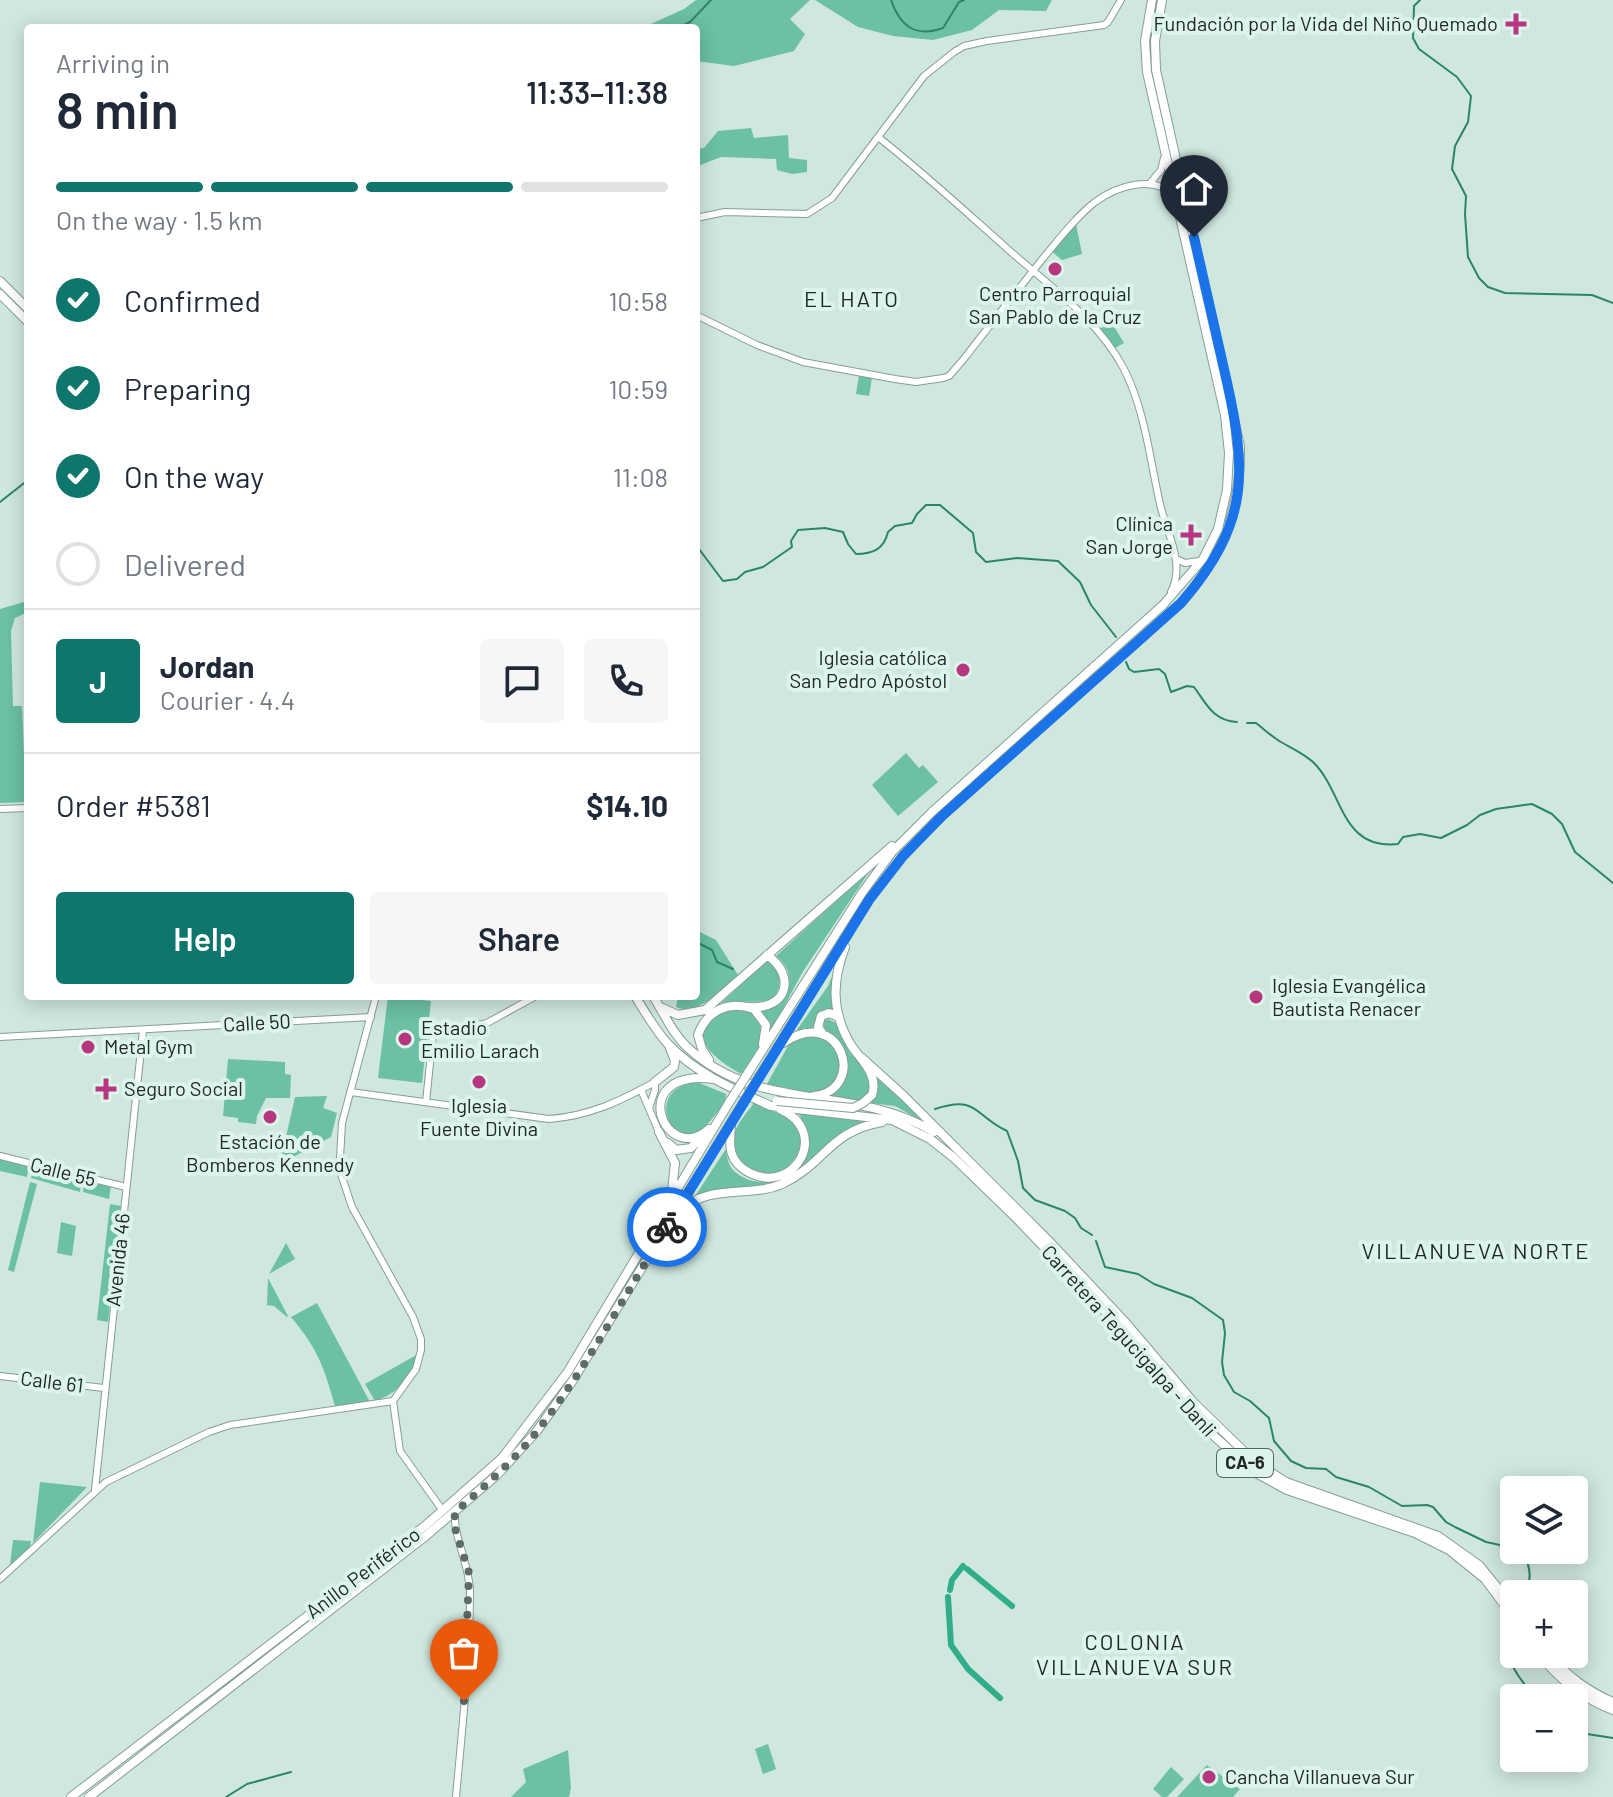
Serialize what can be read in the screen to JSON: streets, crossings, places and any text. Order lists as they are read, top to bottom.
{
  "streets": {
    "highway": ["Carretera Tegucigalpa - Danli", "CA-6", "Anillo Periférico"],
    "street": [
      "Calle 50",
      "Calle 55",
      "Avenida 46",
      "Calle 61"
    ]
  },
  "crossings": [
    ["Calle 50", "Avenida 46"],
    ["Calle 55", "Avenida 46"],
    ["Avenida 46", "Calle 61"],
    ["Carretera Tegucigalpa - Danli", "CA-6"]
  ],
  "districts": ["EL HATO", "VILLANUEVA NORTE", "COLONIA VILLANUEVA SUR"],
  "places": {
    "health": ["Fundación por la Vida del Niño Quemado", "Clínica San Jorge", "Seguro Social"],
    "other": [
      "Centro Parroquial San Pablo de la Cruz",
      "Iglesia católica San Pedro Apóstol",
      "Iglesia Evangélica Bautista Renacer",
      "Estadio Emilio Larach",
      "Metal Gym",
      "Iglesia Fuente Divina",
      "Estación de Bomberos Kennedy",
      "Cancha Villanueva Sur"
    ]
  },
  "page": {
    "heading": ["8 min", "Arriving in", "11:33–11:38"],
    "panel": [
      "Jordan",
      "Courier · 4.4",
      "Order #5381",
      "$14.10"
    ],
    "bar": "On the way · 1.5 km",
    "list": [
      ["Confirmed", "10:58"],
      ["Preparing", "10:59"],
      ["On the way", "11:08"],
      "Delivered"
    ],
    "round": "J",
    "buttons": ["Help", "Share"],
    "map_buttons": ["+", "−"]
  }
}
